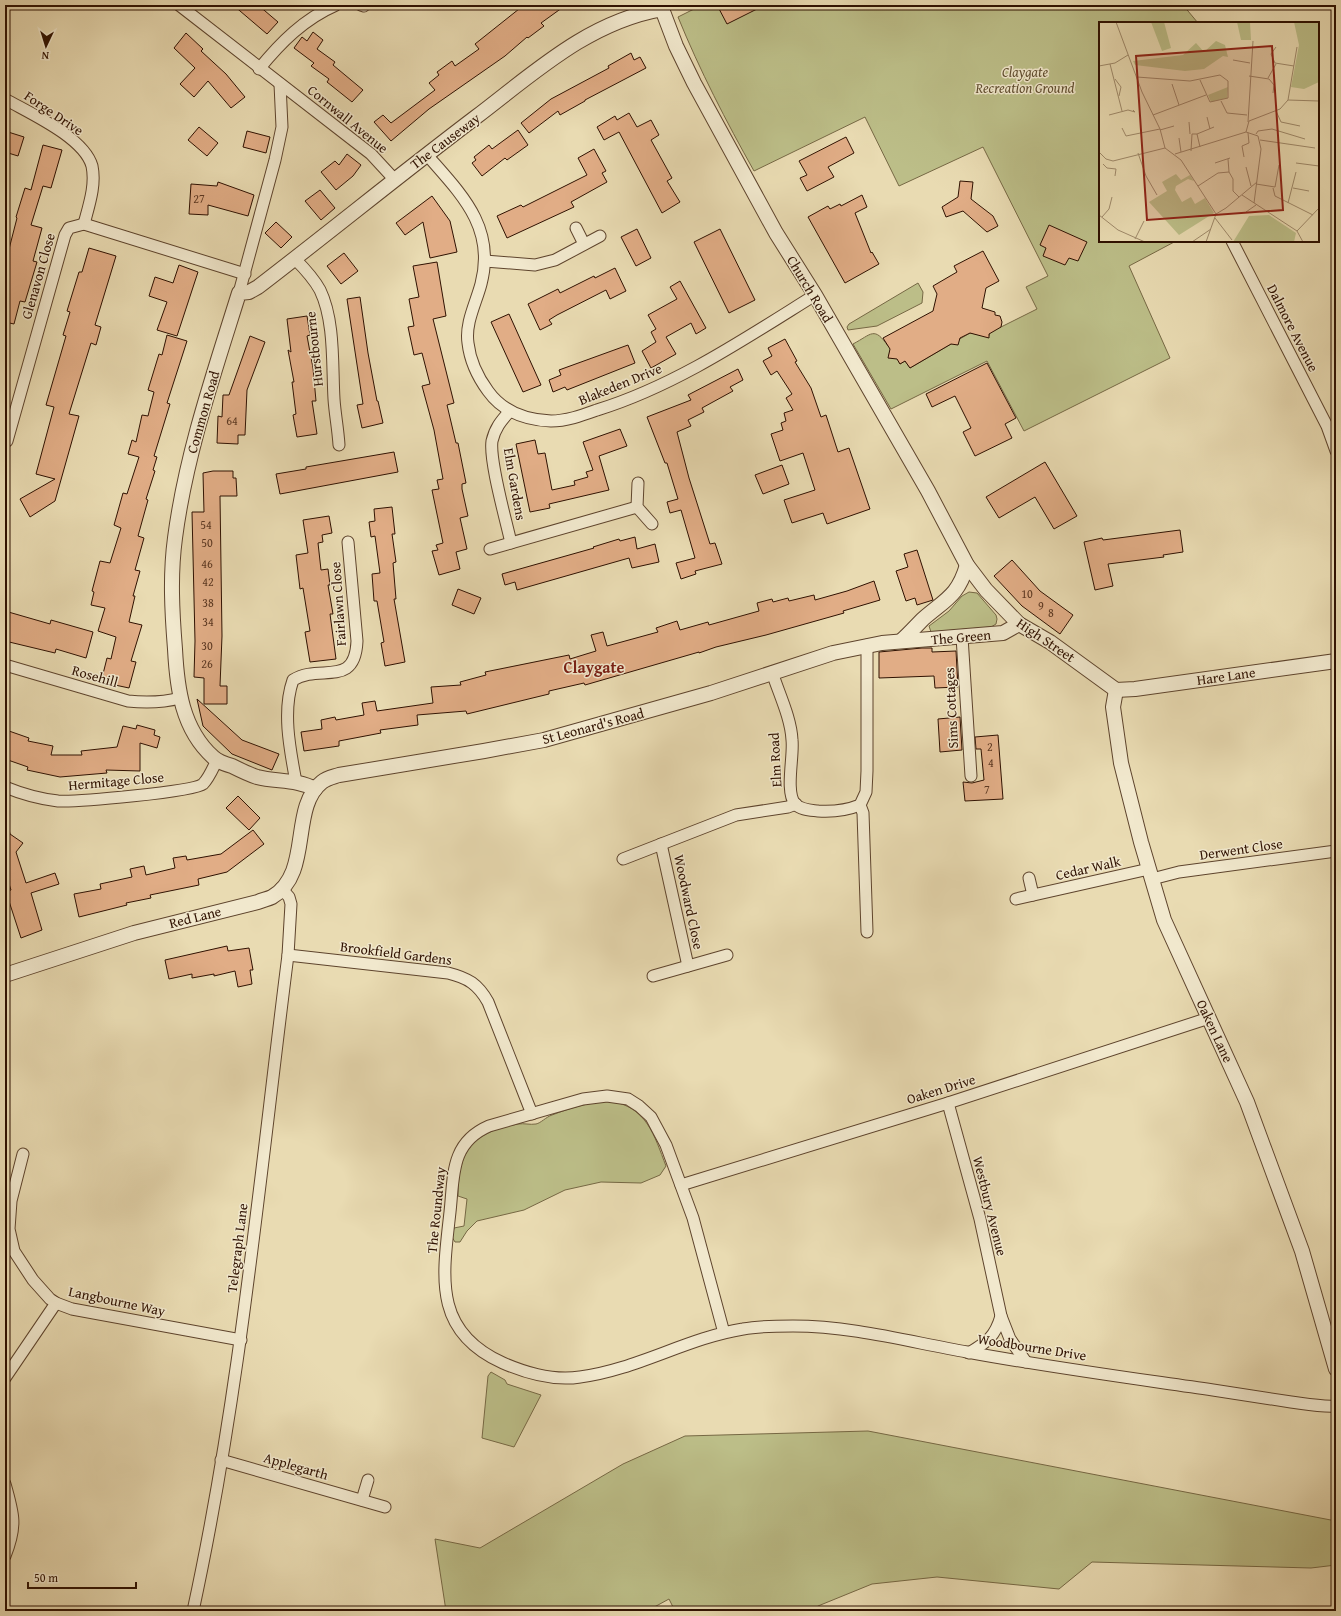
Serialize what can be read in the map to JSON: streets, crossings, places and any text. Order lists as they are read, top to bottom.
{
  "streets": {
    "street": [
      "Forge Drive",
      "Cornwall Avenue",
      "The Causeway",
      "Glenavon Close",
      "Church Road",
      "Dalmore Avenue",
      "Hurstbourne",
      "Blakeden Drive",
      "Common Road",
      "Elm Gardens",
      "Fairlawn Close",
      "The Green",
      "High Street",
      "Rosehill",
      "Hare Lane",
      "Sims Cottages",
      "St Leonard's Road",
      "Elm Road",
      "Hermitage Close",
      "Derwent Close",
      "Cedar Walk",
      "Woodward Close",
      "Red Lane",
      "Brookfield Gardens",
      "Oaken Lane",
      "Oaken Drive",
      "Westbury Avenue",
      "The Roundway",
      "Telegraph Lane",
      "Langbourne Way",
      "Woodbourne Drive",
      "Applegarth"
    ]
  },
  "crossings": [
    ["Forge Drive", "Glenavon Close"],
    ["Cornwall Avenue", "The Causeway"],
    ["Cornwall Avenue", "Common Road"],
    ["The Causeway", "Church Road"],
    ["The Causeway", "Hurstbourne"],
    ["The Causeway", "Blakeden Drive"],
    ["The Causeway", "Common Road"],
    ["Church Road", "Blakeden Drive"],
    ["Church Road", "The Green"],
    ["Church Road", "High Street"],
    ["Blakeden Drive", "Elm Gardens"],
    ["Common Road", "Fairlawn Close"],
    ["Common Road", "Rosehill"],
    ["Common Road", "St Leonard's Road"],
    ["Common Road", "Hermitage Close"],
    ["Common Road", "Red Lane"],
    ["The Green", "High Street"],
    ["The Green", "Sims Cottages"],
    ["The Green", "St Leonard's Road"],
    ["High Street", "Hare Lane"],
    ["High Street", "Oaken Lane"],
    ["Hare Lane", "Oaken Lane"],
    ["St Leonard's Road", "Elm Road"],
    ["St Leonard's Road", "Red Lane"],
    ["Elm Road", "Woodward Close"],
    ["Derwent Close", "Cedar Walk"],
    ["Derwent Close", "Oaken Lane"],
    ["Cedar Walk", "Oaken Lane"],
    ["Red Lane", "Telegraph Lane"],
    ["Brookfield Gardens", "The Roundway"],
    ["Brookfield Gardens", "Telegraph Lane"],
    ["Oaken Lane", "Oaken Drive"],
    ["Oaken Drive", "Westbury Avenue"],
    ["Oaken Drive", "The Roundway"],
    ["Westbury Avenue", "Woodbourne Drive"],
    ["The Roundway", "Woodbourne Drive"],
    ["Telegraph Lane", "Langbourne Way"],
    ["Telegraph Lane", "Applegarth"]
  ],
  "districts": ["Claygate"],
  "parks": ["Claygate Recreation Ground"],
  "house_numbers": [
    "27",
    "64",
    "54",
    "50",
    "46",
    "42",
    "10",
    "38",
    "9",
    "8",
    "34",
    "30",
    "26",
    "2",
    "4",
    "7"
  ],
  "scale_bar": "50 m",
  "north": "bottom"
}
